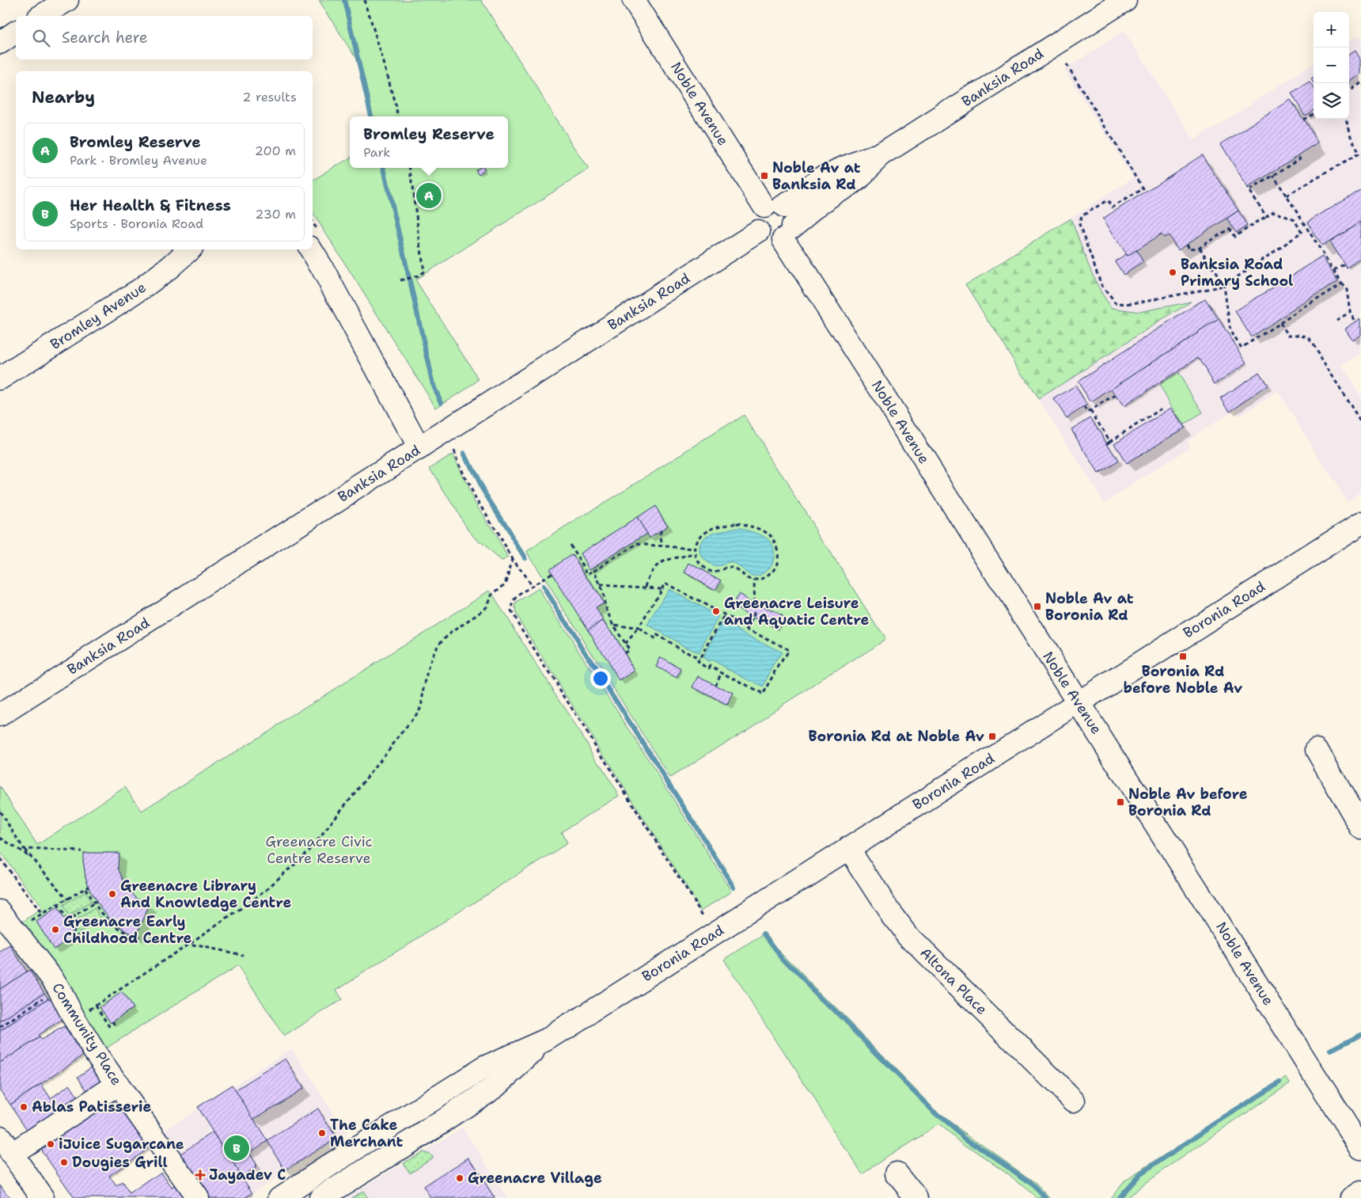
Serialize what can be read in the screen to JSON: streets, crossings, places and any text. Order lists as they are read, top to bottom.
{
  "streets": {
    "street": [
      "Banksia Road",
      "Noble Avenue",
      "Bromley Avenue",
      "Boronia Road",
      "Altona Place",
      "Community Place"
    ]
  },
  "crossings": [
    ["Banksia Road", "Noble Avenue"],
    ["Noble Avenue", "Boronia Road"],
    ["Boronia Road", "Altona Place"]
  ],
  "parks": ["Greenacre Civic Centre Reserve"],
  "places": {
    "transit": [
      "Noble Av at Banksia Rd",
      "Noble Av at Boronia Rd",
      "Boronia Rd before Noble Av",
      "Boronia Rd at Noble Av",
      "Noble Av before Boronia Rd"
    ],
    "other": [
      "Banksia Road Primary School",
      "Greenacre Leisure and Aquatic Centre",
      "Greenacre Library And Knowledge Centre",
      "Greenacre Early Childhood Centre",
      "Ablas Patisserie",
      "The Cake Merchant",
      "iJuice Sugarcane",
      "Dougies Grill",
      "Greenacre Village"
    ],
    "health": ["Jayadev C"]
  },
  "page": {
    "map_buttons": ["+", "−"],
    "search": "Search here",
    "heading": ["Nearby", "2 results"],
    "popup": ["Bromley Reserve", "Park"],
    "list": [
      {
        "mark": "A",
        "name": "Bromley Reserve",
        "note": "Park · Bromley Avenue",
        "value": "200 m"
      },
      {
        "mark": "B",
        "name": "Her Health & Fitness",
        "note": "Sports · Boronia Road",
        "value": "230 m"
      }
    ],
    "pins": ["A", "B"]
  }
}
